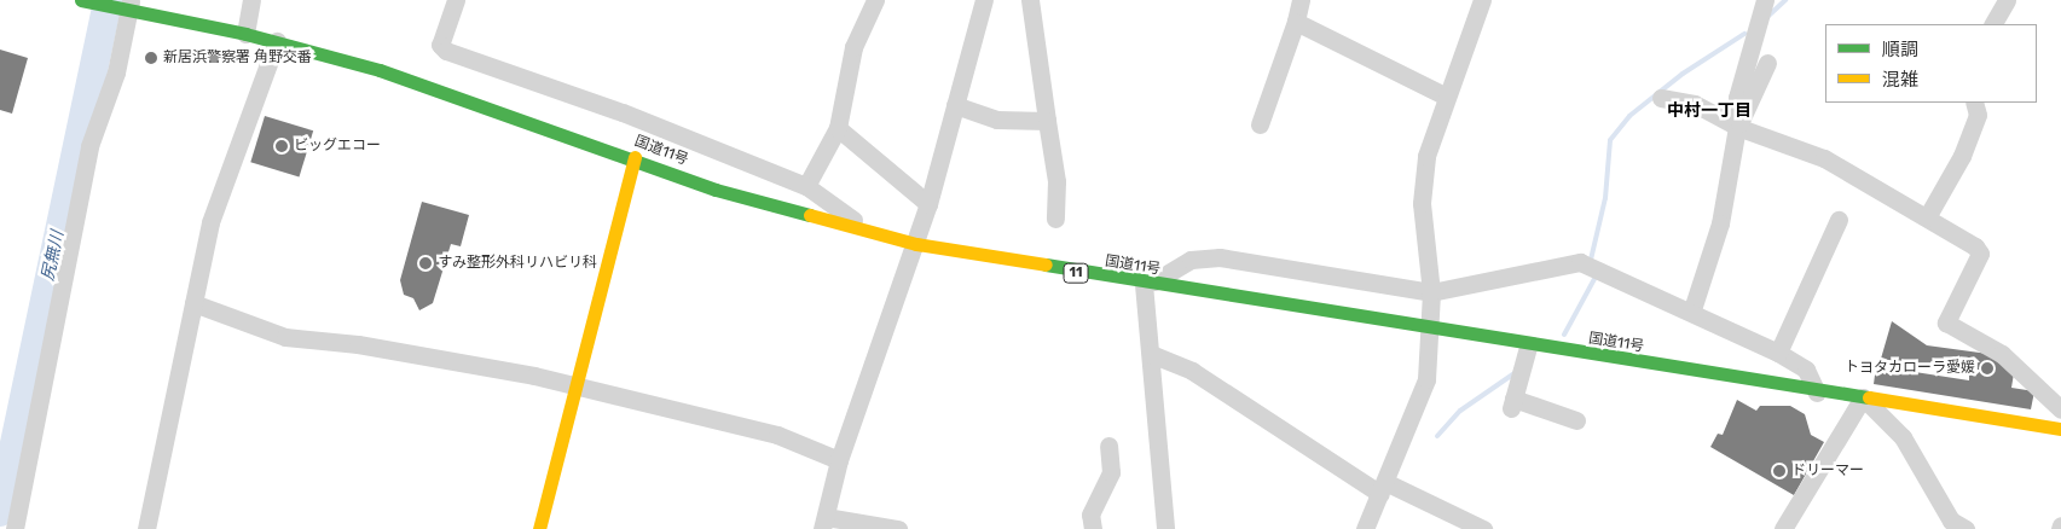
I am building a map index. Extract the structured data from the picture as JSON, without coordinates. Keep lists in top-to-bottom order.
{
  "streets": {
    "main road": ["国道11号", "11"]
  },
  "crossings": [
    ["国道11号", "11"]
  ],
  "districts": ["中村一丁目"],
  "water": ["尻無川"],
  "places": [
    "新居浜警察署 角野交番",
    "ビッグエコー",
    "すみ整形外科リハビリ科",
    "トヨタカローラ愛媛",
    "ドリーマー"
  ],
  "legend": ["順調", "混雑"]
}
